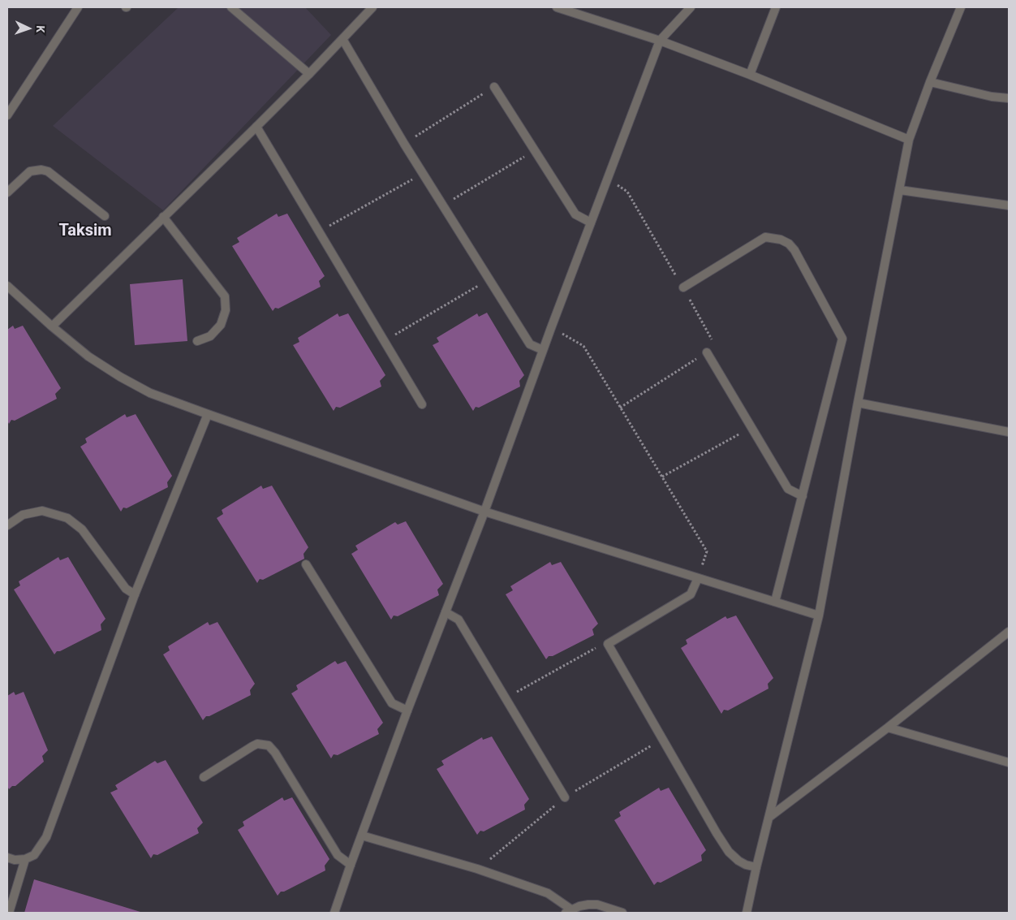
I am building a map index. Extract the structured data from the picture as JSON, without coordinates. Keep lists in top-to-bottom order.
{
  "districts": ["Taksim"],
  "north": "right"
}
